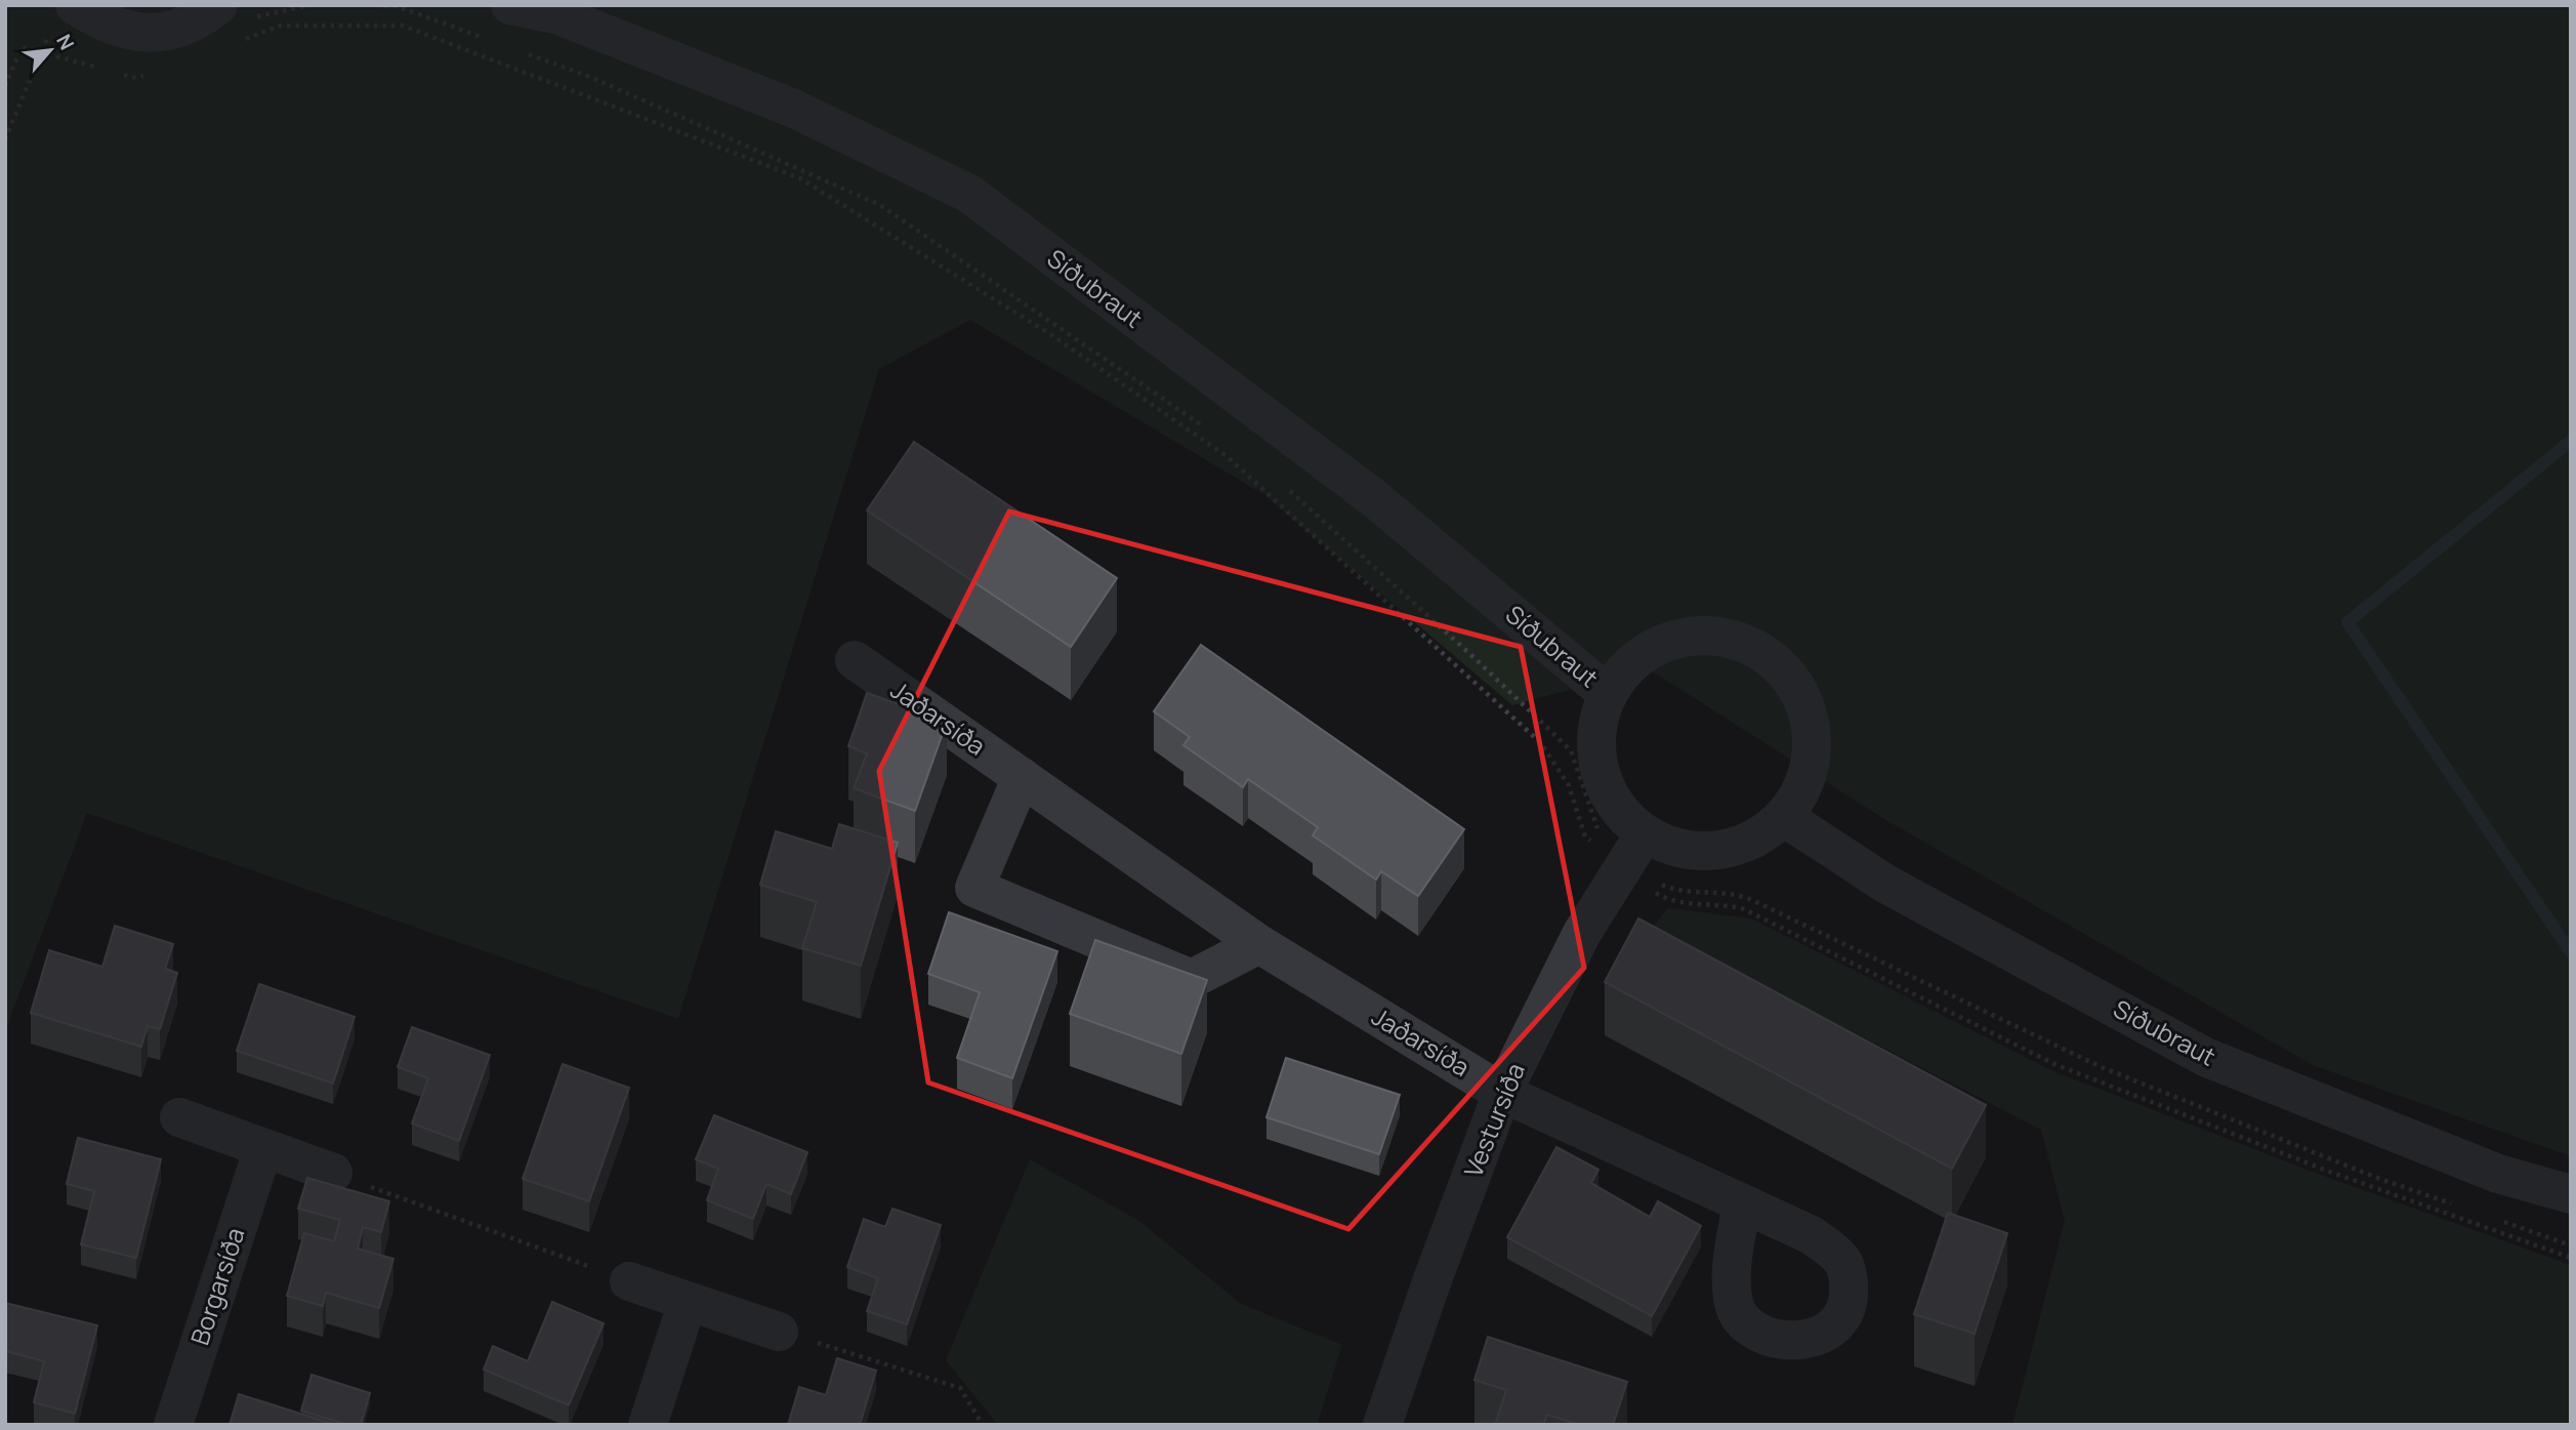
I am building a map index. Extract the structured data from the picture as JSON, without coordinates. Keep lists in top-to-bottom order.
{
  "streets": {
    "street": [
      "Síðubraut",
      "Jaðarsíða",
      "Vestursíða",
      "Borgarsíða"
    ]
  },
  "crossings": [
    ["Síðubraut", "Vestursíða"],
    ["Jaðarsíða", "Vestursíða"]
  ],
  "north": "top right"
}
